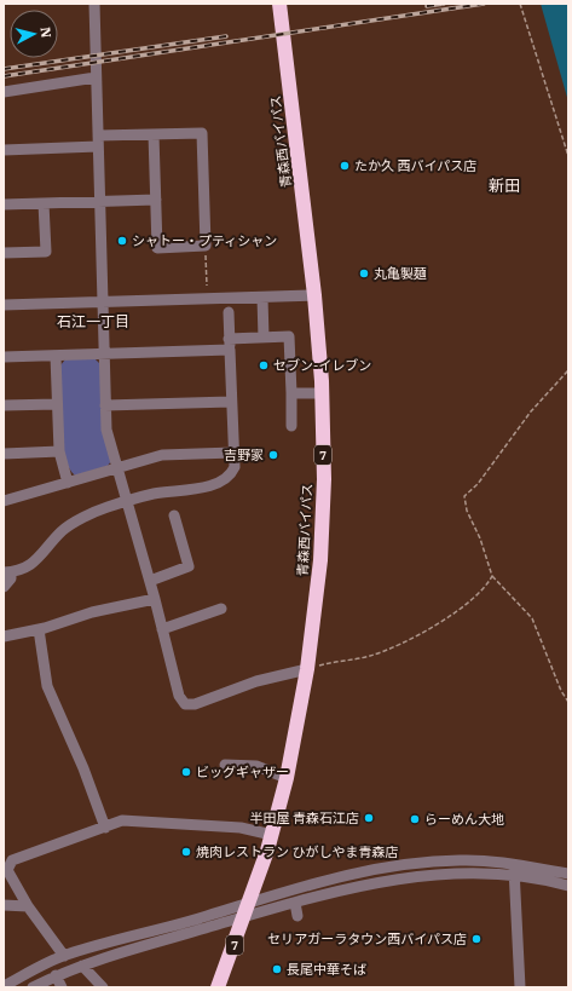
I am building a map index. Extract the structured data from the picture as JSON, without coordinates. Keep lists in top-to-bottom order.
{
  "streets": {
    "highway": ["青森西バイパス", "7"]
  },
  "districts": ["新田", "石江一丁目"],
  "places": [
    "たか久 西バイパス店",
    "シャトー・プティシャン",
    "丸亀製麺",
    "セブン-イレブン",
    "吉野家",
    "ビッグギャザー",
    "半田屋 青森石江店",
    "らーめん大地",
    "焼肉レストラン ひがしやま青森店",
    "セリアガーラタウン西バイパス店",
    "長尾中華そば"
  ],
  "north": "right"
}
